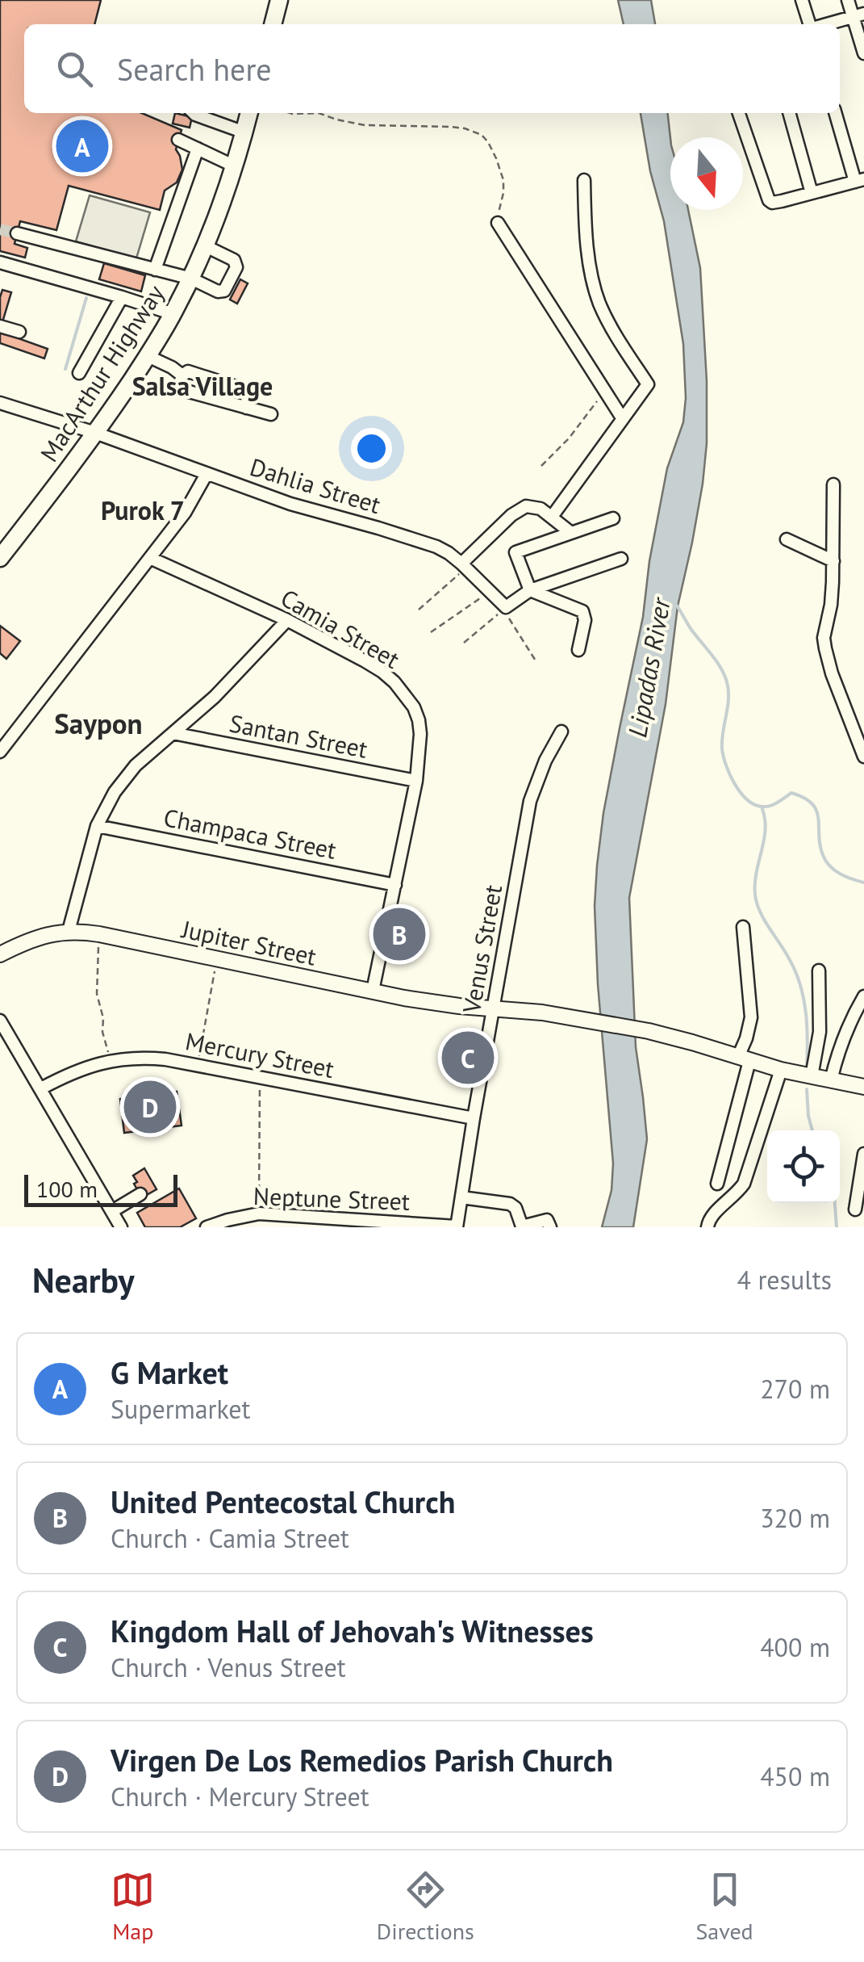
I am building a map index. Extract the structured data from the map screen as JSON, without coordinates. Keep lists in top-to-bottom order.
{
  "streets": {
    "highway": ["MacArthur Highway"],
    "main road": ["Jupiter Street"],
    "street": [
      "Dahlia Street",
      "Camia Street",
      "Santan Street",
      "Champaca Street",
      "Venus Street",
      "Mercury Street",
      "Neptune Street"
    ]
  },
  "crossings": [
    ["MacArthur Highway", "Dahlia Street"],
    ["Camia Street", "Santan Street"],
    ["Camia Street", "Champaca Street"],
    ["Camia Street", "Jupiter Street"],
    ["Jupiter Street", "Venus Street"],
    ["Venus Street", "Mercury Street"],
    ["Venus Street", "Neptune Street"]
  ],
  "districts": ["Salsa Village", "Purok 7", "Saypon"],
  "water": ["Lipadas River"],
  "scale_bar": "100 m",
  "north": "bottom",
  "page": {
    "search": "Search here",
    "pins": [
      "A",
      "B",
      "C",
      "D"
    ],
    "scale": "100 m",
    "heading": ["Nearby", "4 results"],
    "list": [
      {
        "mark": "A",
        "name": "G Market",
        "note": "Supermarket",
        "value": "270 m"
      },
      {
        "mark": "B",
        "name": "United Pentecostal Church",
        "note": "Church · Camia Street",
        "value": "320 m"
      },
      {
        "mark": "C",
        "name": "Kingdom Hall of Jehovah's Witnesses",
        "note": "Church · Venus Street",
        "value": "400 m"
      },
      {
        "mark": "D",
        "name": "Virgen De Los Remedios Parish Church",
        "note": "Church · Mercury Street",
        "value": "450 m"
      }
    ],
    "nav": ["Map", "Directions", "Saved"]
  }
}
